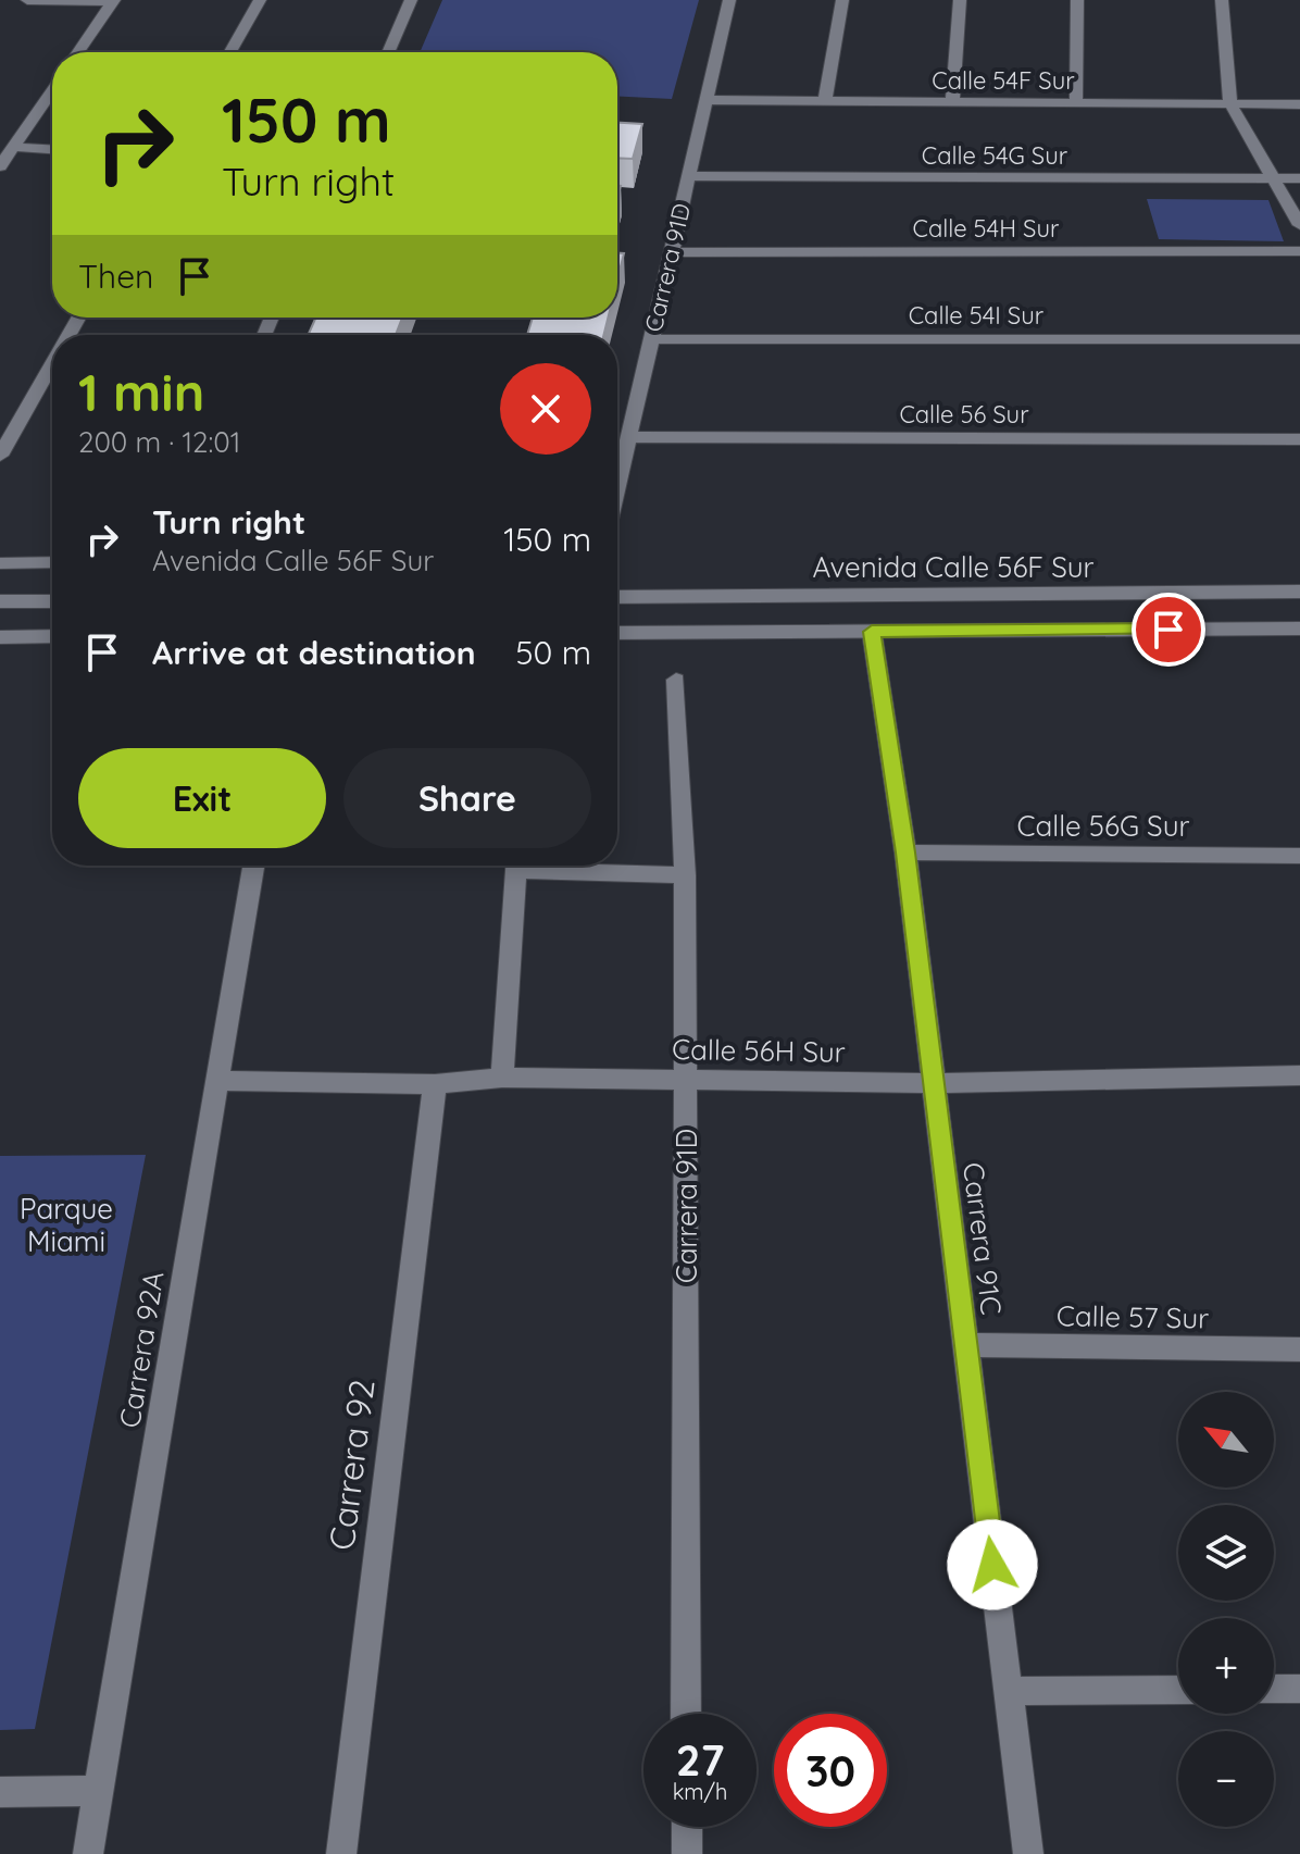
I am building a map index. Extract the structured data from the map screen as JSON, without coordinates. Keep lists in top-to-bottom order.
{
  "streets": {
    "street": [
      "Calle 54F Sur",
      "Calle 54G Sur",
      "Calle 54H Sur",
      "Carrera 91D",
      "Calle 54I Sur",
      "Calle 56 Sur",
      "Avenida Calle 56F Sur",
      "Calle 56G Sur",
      "Calle 56H Sur",
      "Carrera 91C",
      "Calle 57 Sur",
      "Carrera 92A",
      "Carrera 92"
    ]
  },
  "crossings": [
    ["Calle 54F Sur", "Carrera 91D"],
    ["Calle 54G Sur", "Carrera 91D"],
    ["Calle 54H Sur", "Carrera 91D"],
    ["Carrera 91D", "Calle 54I Sur"],
    ["Carrera 91D", "Calle 56 Sur"],
    ["Carrera 91D", "Calle 56H Sur"],
    ["Calle 56G Sur", "Carrera 91C"],
    ["Calle 56H Sur", "Carrera 91C"],
    ["Calle 56H Sur", "Carrera 92A"],
    ["Calle 56H Sur", "Carrera 92"],
    ["Carrera 91C", "Calle 57 Sur"]
  ],
  "parks": ["Parque Miami"],
  "north": "top left",
  "page": {
    "turn": ["150 m", "Turn right"],
    "then": "Then",
    "heading": ["1 min", "200 m · 12:01"],
    "list": [
      {
        "name": "Turn right",
        "note": "Avenida Calle 56F Sur",
        "value": "150 m"
      },
      {
        "name": "Arrive at destination",
        "value": "50 m"
      }
    ],
    "buttons": ["Exit", "Share"],
    "map_buttons": ["+", "−"],
    "speed": "27 km/h",
    "limit": "30"
  }
}
